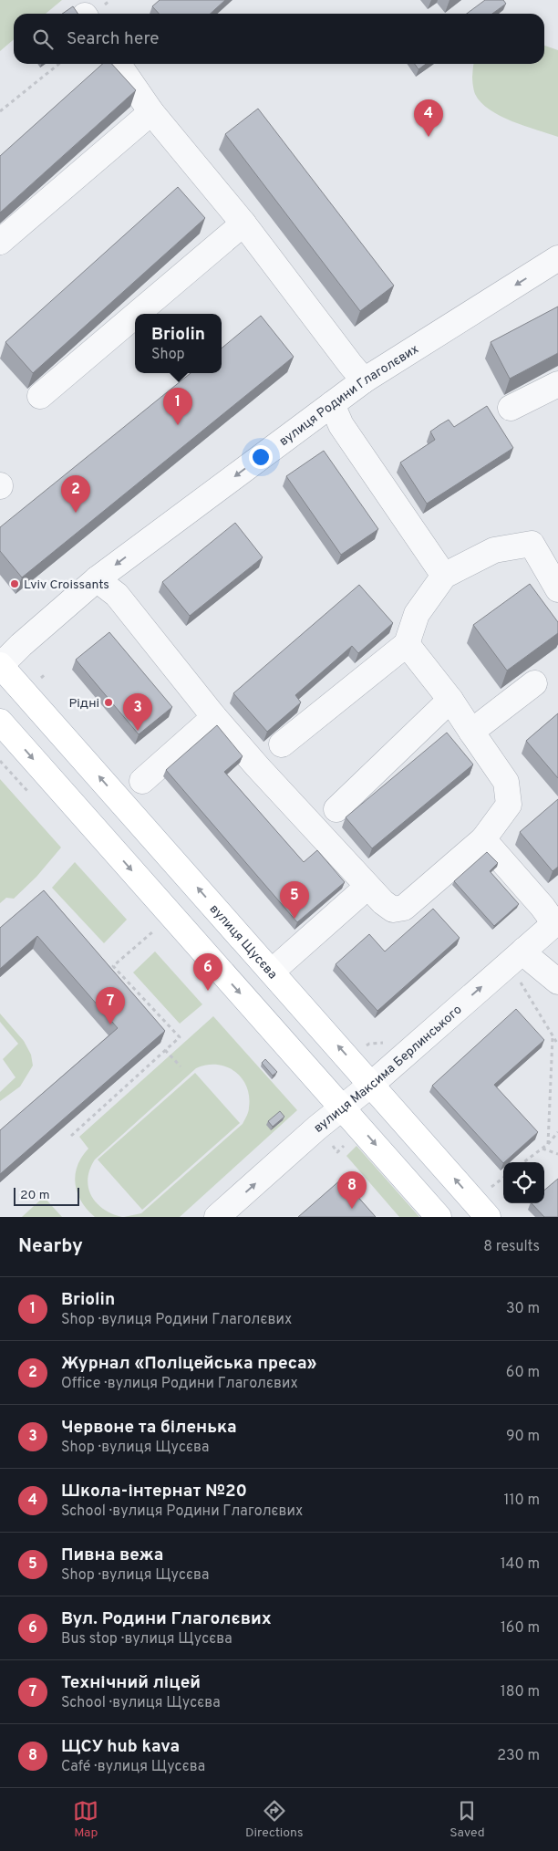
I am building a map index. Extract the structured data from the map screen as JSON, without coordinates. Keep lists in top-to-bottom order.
{
  "streets": {
    "main road": ["вулиця Щусєва"],
    "street": ["вулиця Родини Глаголєвих", "вулиця Максима Берлинського"]
  },
  "crossings": [
    ["вулиця Родини Глаголєвих", "вулиця Щусєва"],
    ["вулиця Щусєва", "вулиця Максима Берлинського"]
  ],
  "places": ["Lviv Croissants", "Рідні"],
  "scale_bar": "20 m",
  "page": {
    "search": "Search here",
    "pins": [
      "4",
      "1",
      "2",
      "3",
      "5",
      "6",
      "7",
      "8"
    ],
    "popup": ["Briolin", "Shop"],
    "scale": "20 m",
    "heading": ["Nearby", "8 results"],
    "list": [
      {
        "mark": "1",
        "name": "Briolin",
        "note": "Shop · вулиця Родини Глаголєвих",
        "value": "30 m"
      },
      {
        "mark": "2",
        "name": "Журнал «Поліцейська преса»",
        "note": "Office · вулиця Родини Глаголєвих",
        "value": "60 m"
      },
      {
        "mark": "3",
        "name": "Червоне та біленька",
        "note": "Shop · вулиця Щусєва",
        "value": "90 m"
      },
      {
        "mark": "4",
        "name": "Школа-інтернат №20",
        "note": "School · вулиця Родини Глаголєвих",
        "value": "110 m"
      },
      {
        "mark": "5",
        "name": "Пивна вежа",
        "note": "Shop · вулиця Щусєва",
        "value": "140 m"
      },
      {
        "mark": "6",
        "name": "Вул. Родини Глаголєвих",
        "note": "Bus stop · вулиця Щусєва",
        "value": "160 m"
      },
      {
        "mark": "7",
        "name": "Технічний ліцей",
        "note": "School · вулиця Щусєва",
        "value": "180 m"
      },
      {
        "mark": "8",
        "name": "ЩСУ hub kava",
        "note": "Café · вулиця Щусєва",
        "value": "230 m"
      }
    ],
    "nav": ["Map", "Directions", "Saved"]
  }
}
